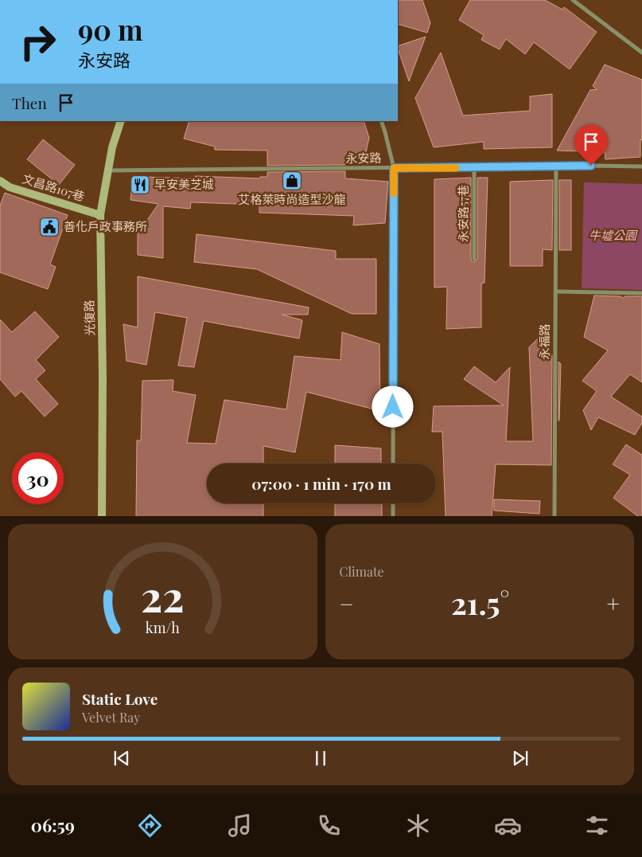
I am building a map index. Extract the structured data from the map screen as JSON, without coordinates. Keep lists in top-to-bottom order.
{
  "streets": {
    "main road": ["文昌路107巷", "光復路"],
    "street": ["永安路", "永安路57巷", "永福路"]
  },
  "crossings": [
    ["永安路", "永安路57巷"],
    ["永安路", "光復路"],
    ["永安路", "永福路"],
    ["文昌路107巷", "光復路"]
  ],
  "parks": ["牛墟公園"],
  "places": {
    "shop": ["艾格萊時尚造型沙龍"],
    "restaurant": ["早安美芝城"],
    "public building": ["善化戶政事務所"]
  },
  "page": {
    "turn": ["90 m", "永安路"],
    "then": "Then",
    "limit": "30",
    "trip": "07:00 · 1 min · 170 m",
    "tile": "Climate",
    "heat": ["−", "21.5°", "+"],
    "song": ["Static Love", "Velvet Ray"],
    "tabs": "06:59",
    "gauge": ["22", "km/h"]
  }
}
